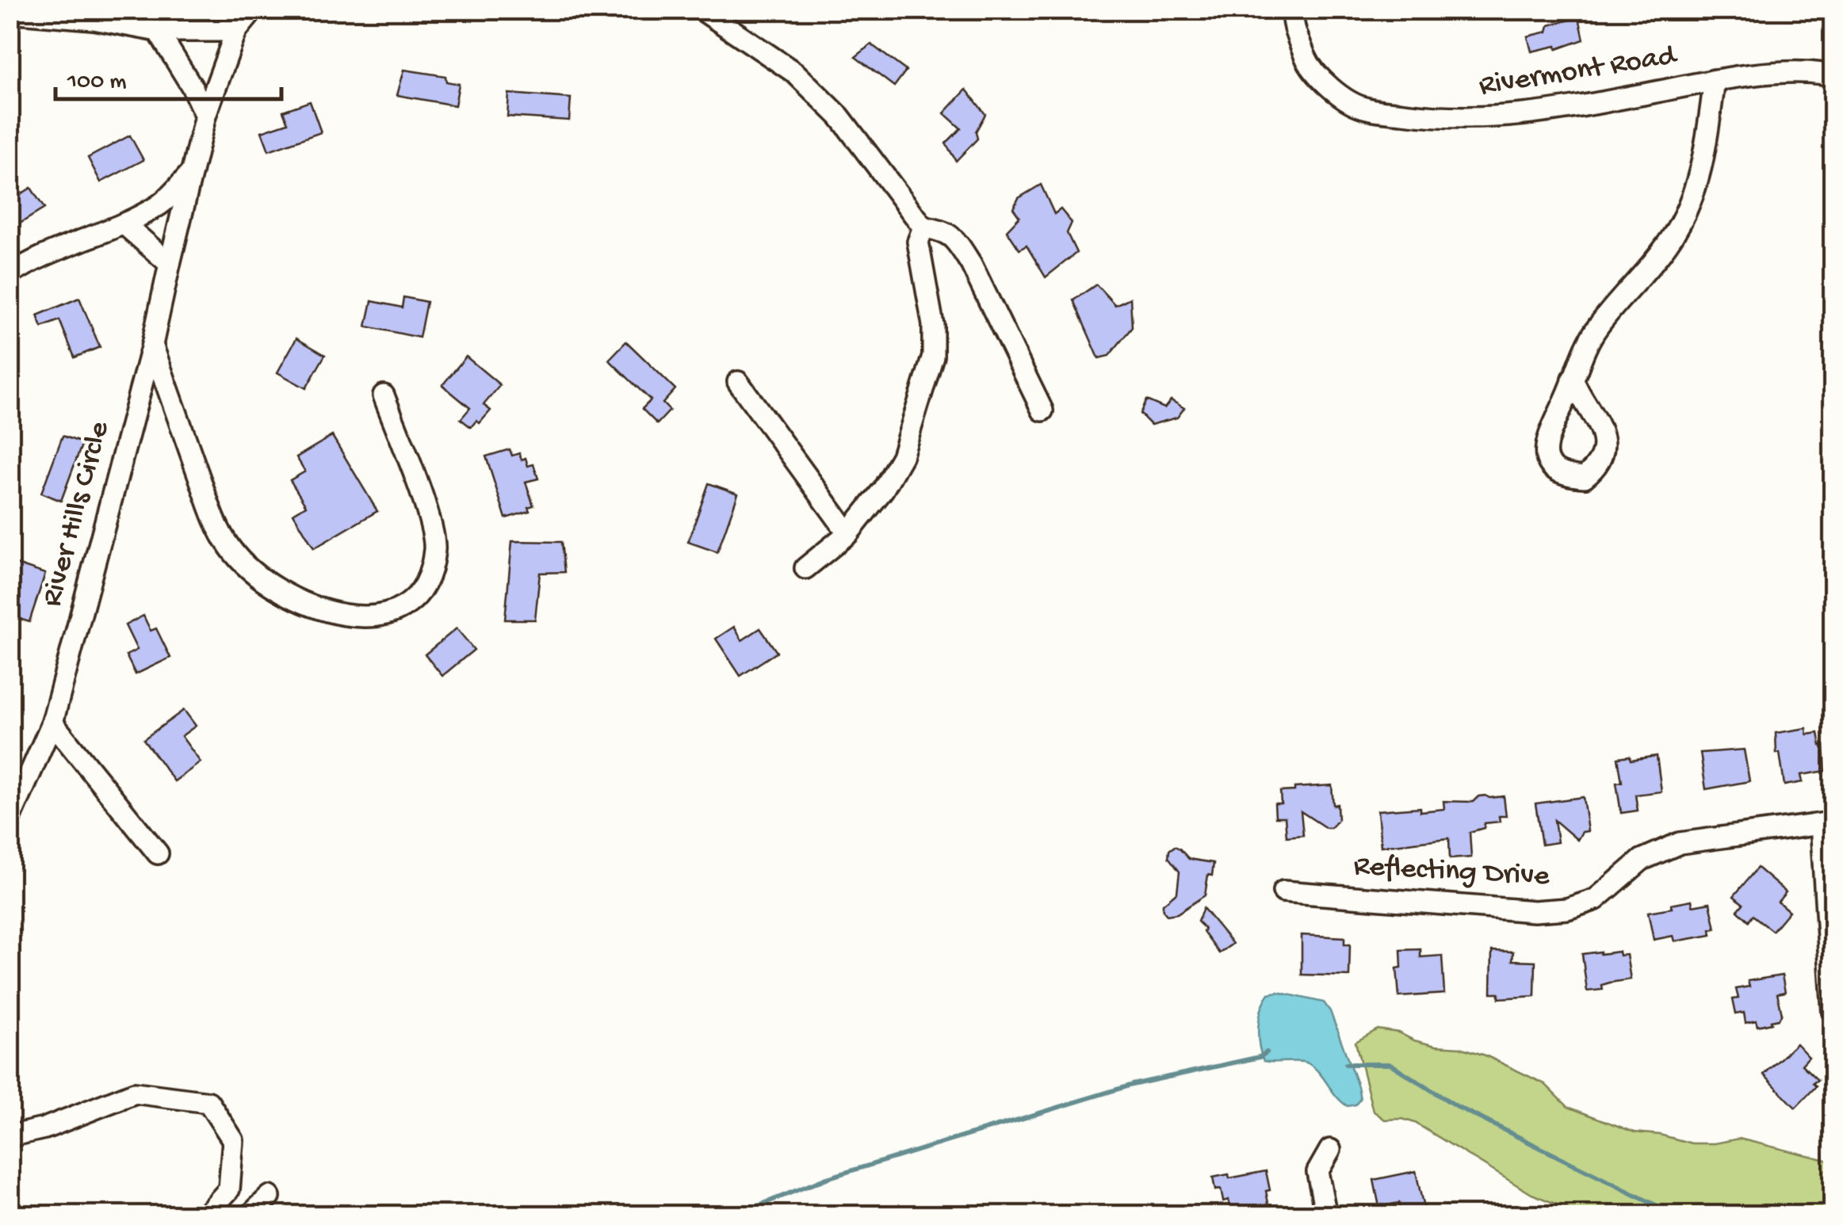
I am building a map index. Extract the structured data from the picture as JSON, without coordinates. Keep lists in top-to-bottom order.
{
  "streets": {
    "street": ["Rivermont Road", "River Hills Circle", "Reflecting Drive"]
  },
  "scale_bar": "100 m"
}
